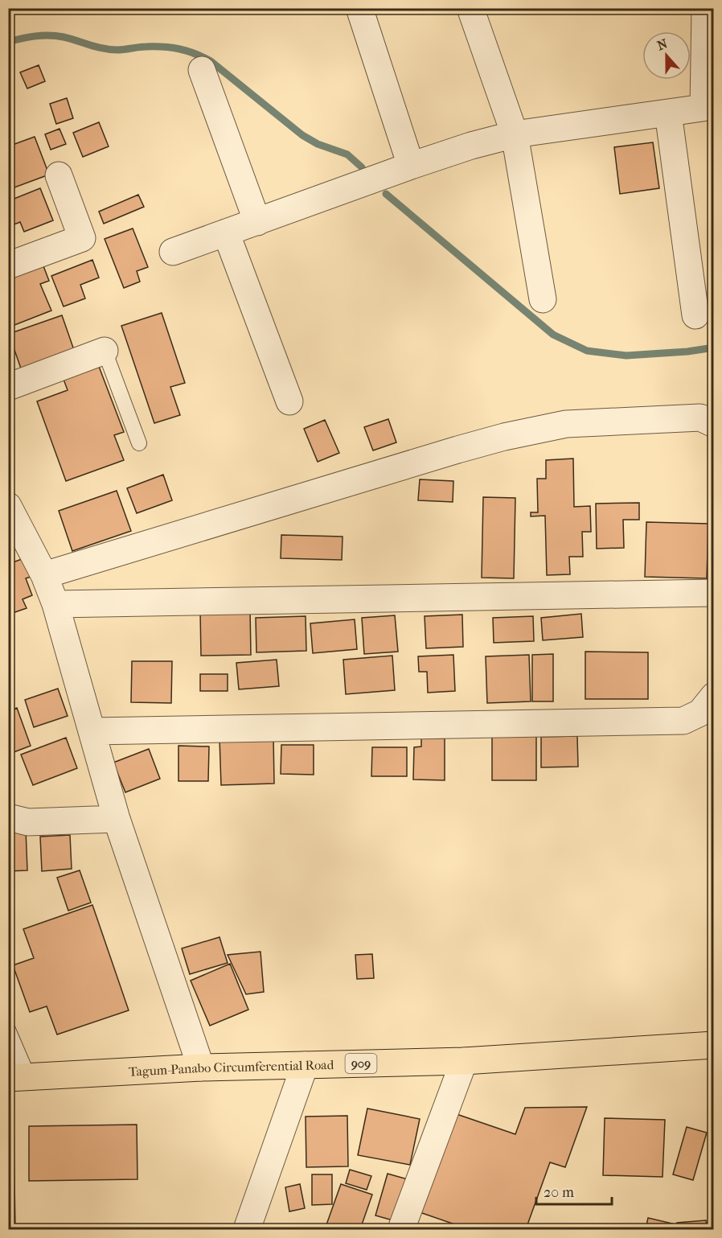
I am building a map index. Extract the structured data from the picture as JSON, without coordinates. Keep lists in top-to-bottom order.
{
  "streets": {
    "main road": ["909", "Tagum-Panabo Circumferential Road"]
  },
  "scale_bar": "20 m",
  "north": "top"
}
